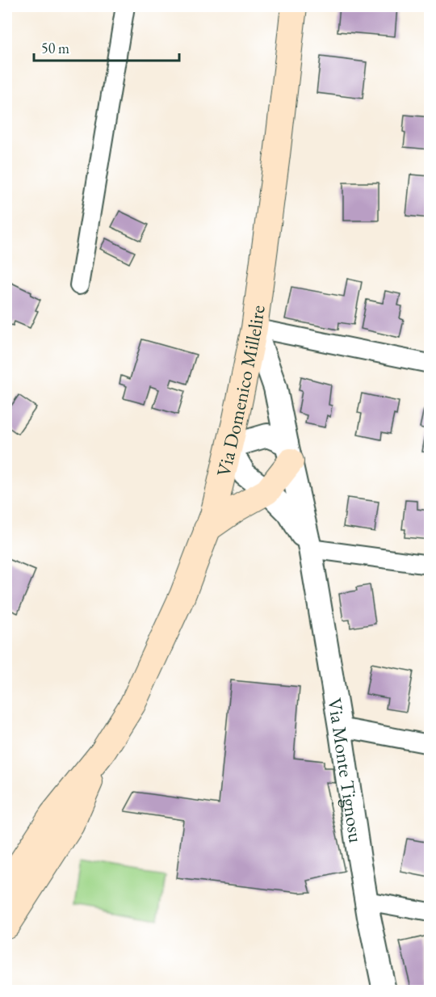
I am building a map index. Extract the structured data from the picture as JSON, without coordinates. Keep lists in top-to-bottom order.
{
  "streets": {
    "main road": ["Via Domenico Millelire"],
    "street": ["Via Monte Tignosu"]
  },
  "crossings": [
    ["Via Domenico Millelire", "Via Monte Tignosu"]
  ],
  "scale_bar": "50 m"
}
